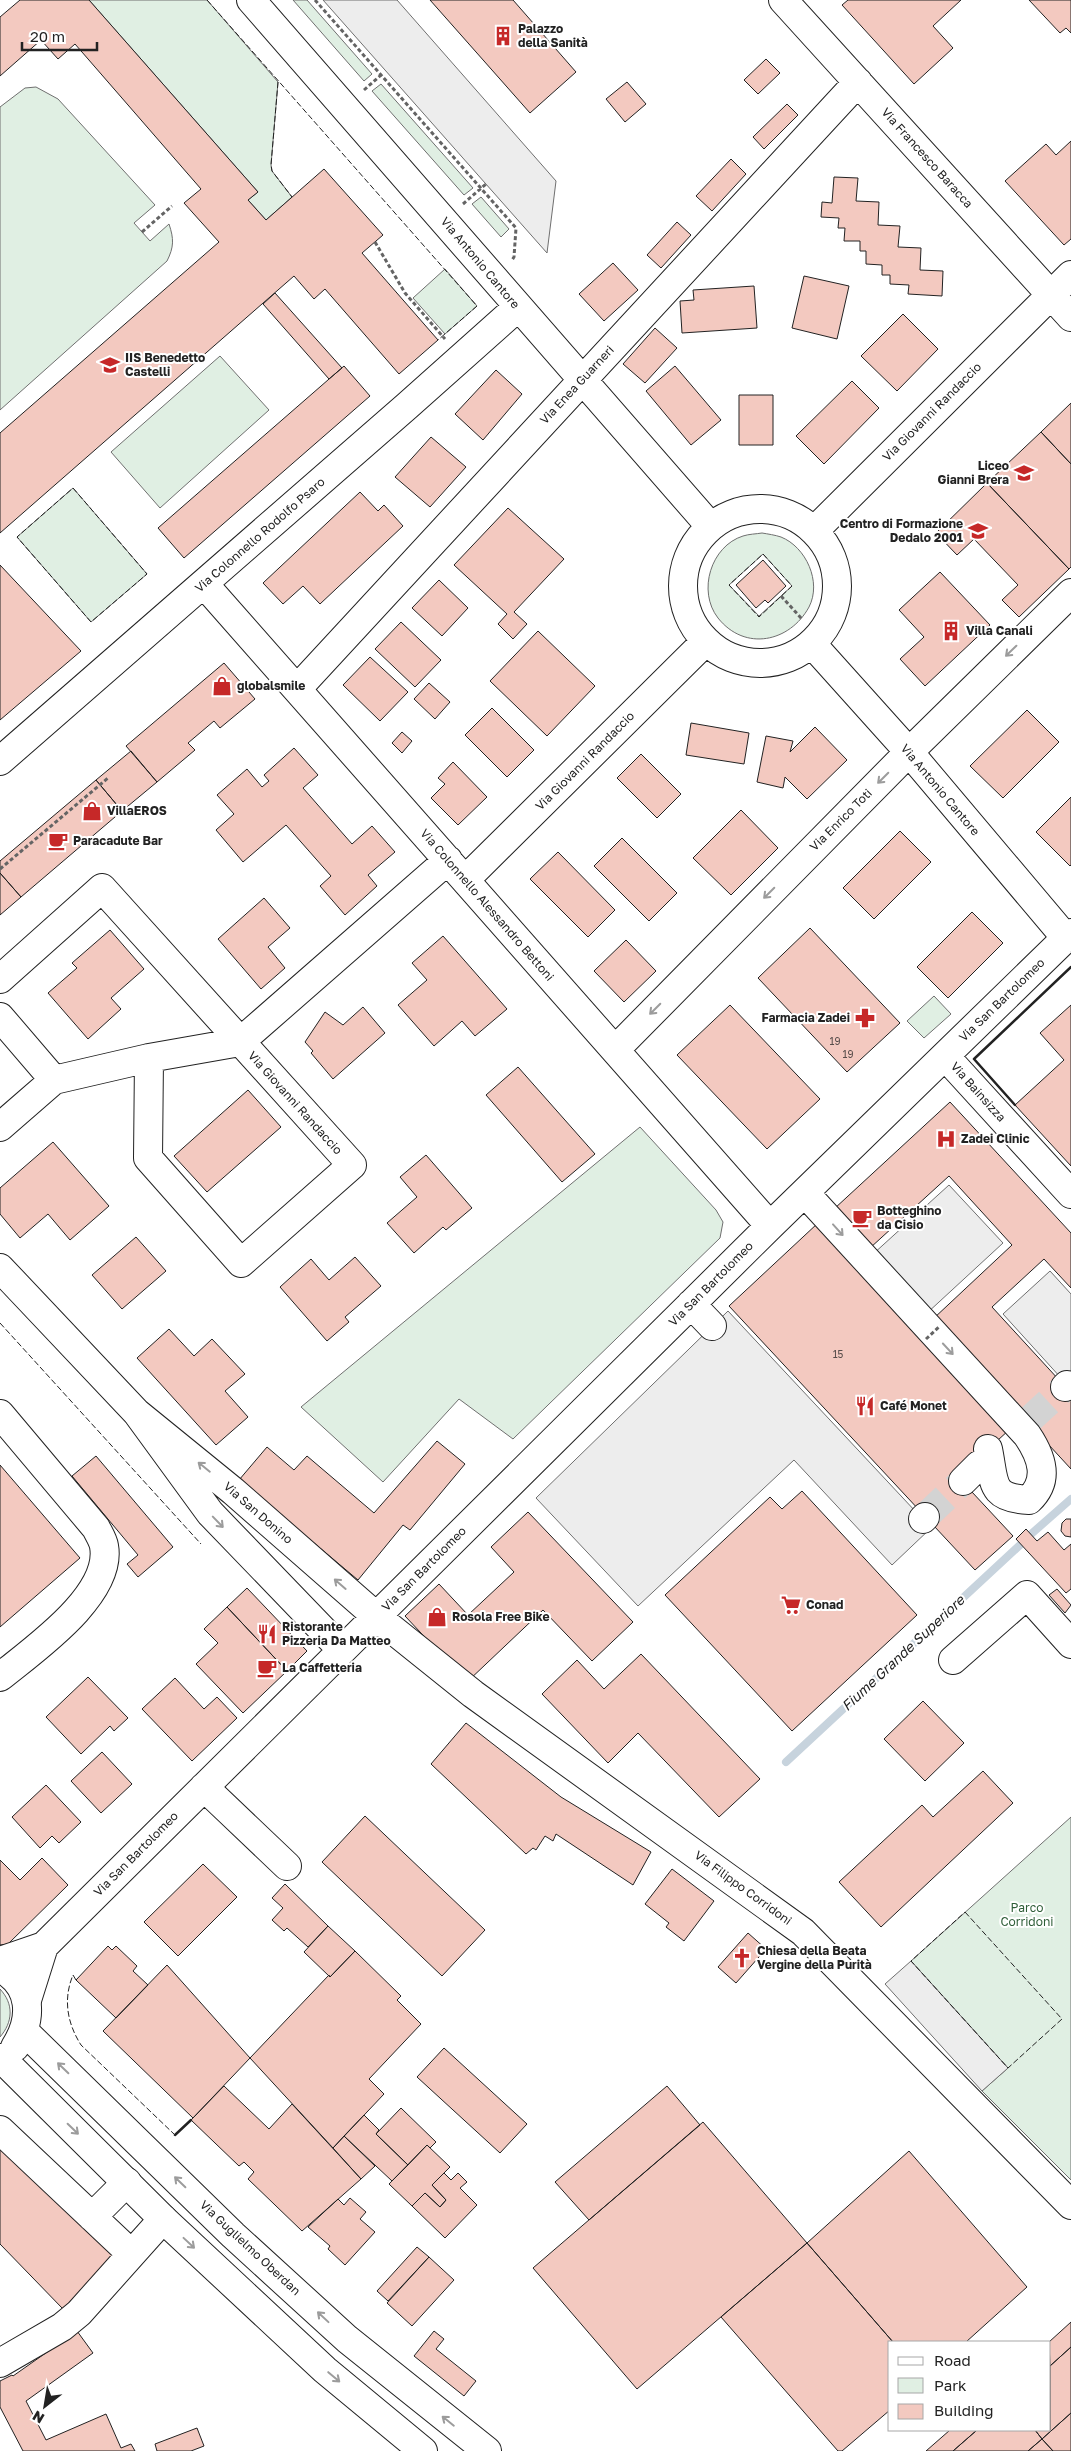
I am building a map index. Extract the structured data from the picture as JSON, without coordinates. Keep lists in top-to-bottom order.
{
  "streets": {
    "street": [
      "Via Francesco Baracca",
      "Via Antonio Cantore",
      "Via Enea Guarneri",
      "Via Giovanni Randaccio",
      "Via Colonnello Rodolfo Psaro",
      "Via Enrico Toti",
      "Via Colonnello Alessandro Bettoni",
      "Via San Bartolomeo",
      "Via Bainsizza",
      "Via San Donino",
      "Via Filippo Corridoni",
      "Via Guglielmo Oberdan"
    ]
  },
  "crossings": [
    ["Via Francesco Baracca", "Via Enea Guarneri"],
    ["Via Francesco Baracca", "Via Giovanni Randaccio"],
    ["Via Antonio Cantore", "Via Enea Guarneri"],
    ["Via Antonio Cantore", "Via Giovanni Randaccio"],
    ["Via Antonio Cantore", "Via Colonnello Rodolfo Psaro"],
    ["Via Antonio Cantore", "Via Enrico Toti"],
    ["Via Antonio Cantore", "Via San Bartolomeo"],
    ["Via Enea Guarneri", "Via Colonnello Alessandro Bettoni"],
    ["Via Giovanni Randaccio", "Via Colonnello Alessandro Bettoni"],
    ["Via Colonnello Rodolfo Psaro", "Via Colonnello Alessandro Bettoni"],
    ["Via Enrico Toti", "Via Colonnello Alessandro Bettoni"],
    ["Via Colonnello Alessandro Bettoni", "Via San Bartolomeo"],
    ["Via San Bartolomeo", "Via Bainsizza"],
    ["Via San Bartolomeo", "Via San Donino"],
    ["Via San Bartolomeo", "Via Filippo Corridoni"],
    ["Via San Donino", "Via Filippo Corridoni"]
  ],
  "one_way": ["Via Enrico Toti"],
  "water": ["Fiume Grande Superiore"],
  "parks": ["Parco Corridoni"],
  "places": {
    "building": ["Palazzo della Sanità", "Villa Canali"],
    "school or university": ["IIS Benedetto Castelli", "Liceo Gianni Brera", "Centro di Formazione Dedalo 2001"],
    "shop": ["globalsmile", "VillaEROS", "Rosola Free Bike"],
    "cafe": ["Paracadute Bar", "Botteghino da Cisio", "La Caffetteria"],
    "pharmacy": ["Farmacia Zadei"],
    "hospital": ["Zadei Clinic"],
    "restaurant": ["Café Monet", "Ristorante Pizzeria Da Matteo"],
    "supermarket": ["Conad"],
    "church": ["Chiesa della Beata Vergine della Purità"]
  },
  "house_numbers": ["19", "19", "15"],
  "legend": ["Road", "Park", "Building"],
  "scale_bar": "20 m",
  "north": "bottom left"
}
